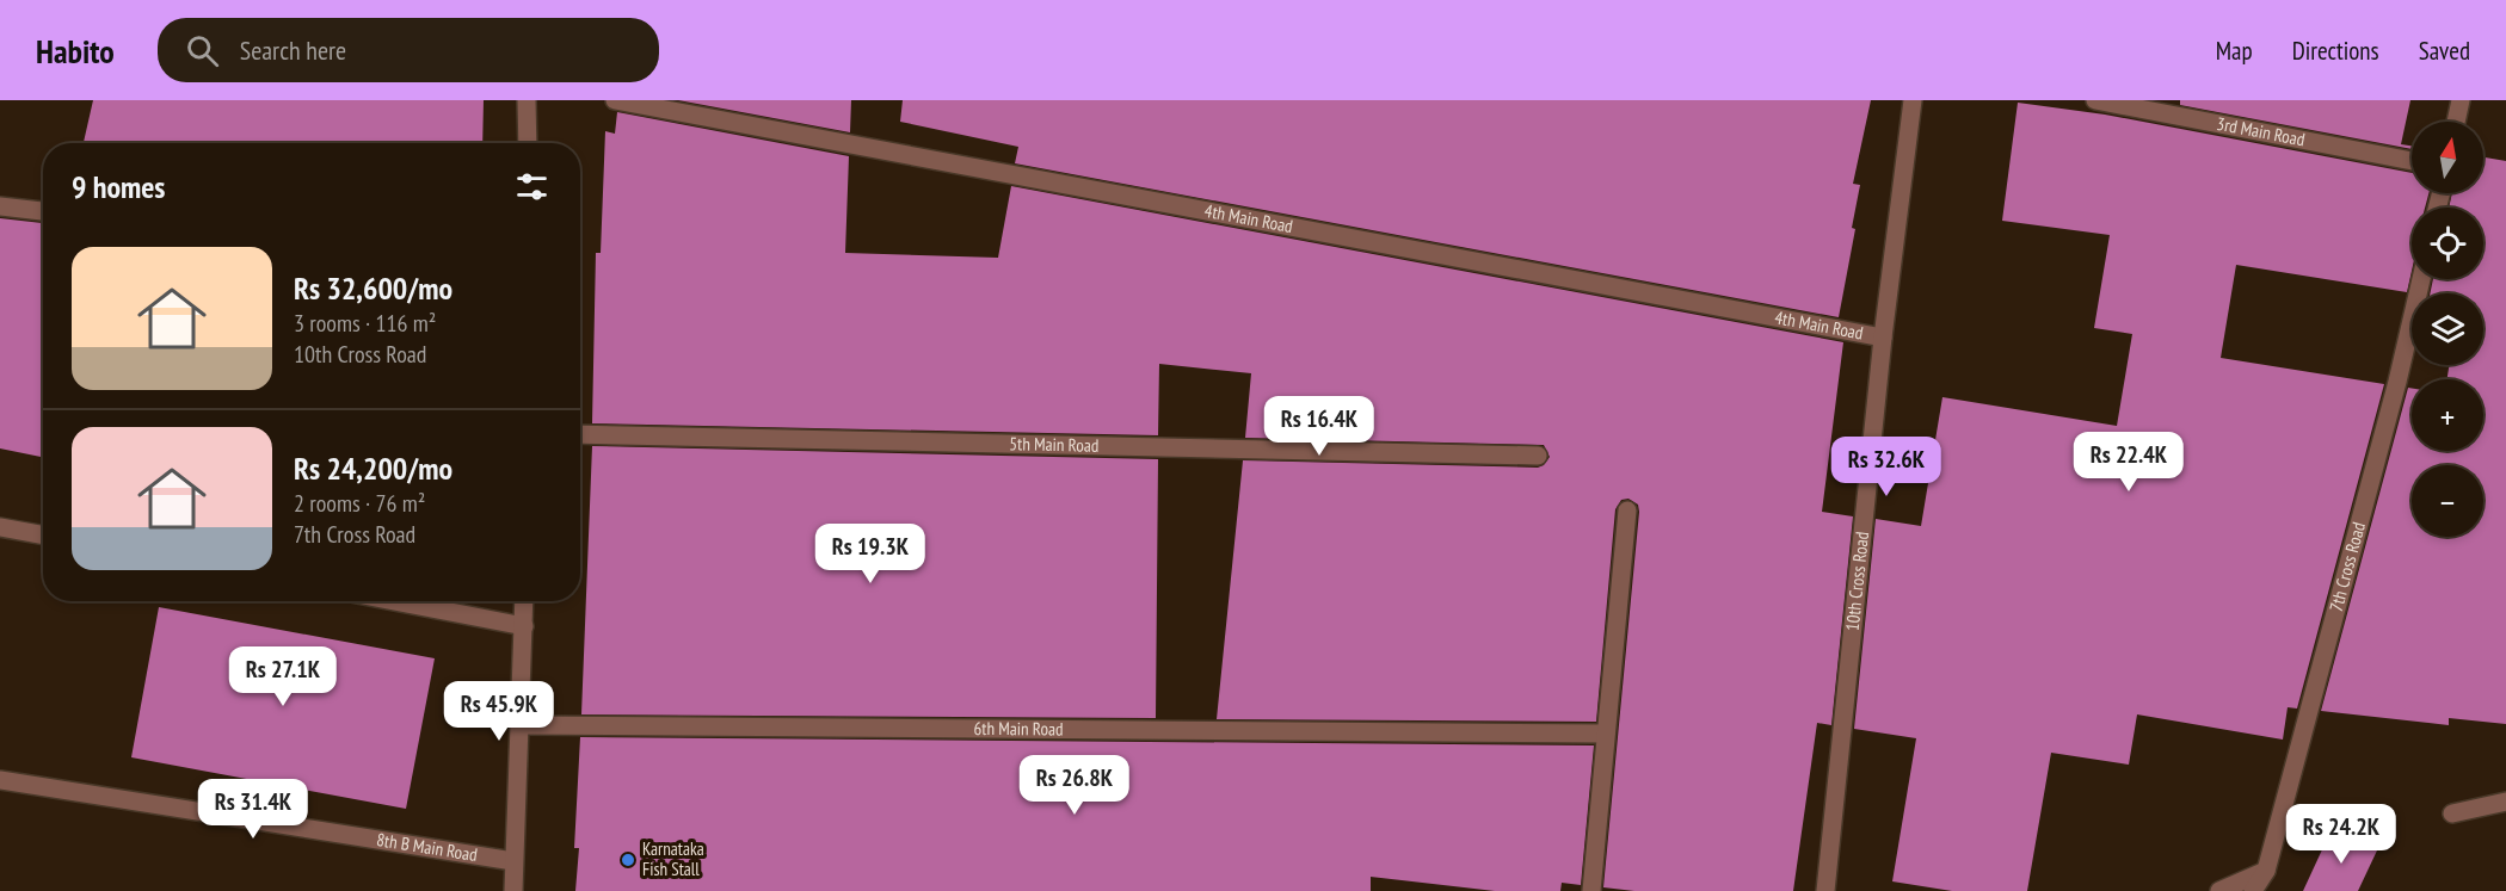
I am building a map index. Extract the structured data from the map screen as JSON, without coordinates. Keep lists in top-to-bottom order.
{
  "streets": {
    "street": [
      "3rd Main Road",
      "4th Main Road",
      "5th Main Road",
      "7th Cross Road",
      "10th Cross Road",
      "6th Main Road",
      "8th B Main Road"
    ]
  },
  "crossings": [
    ["4th Main Road", "10th Cross Road"]
  ],
  "places": ["Karnataka Fish Stall"],
  "north": "top",
  "page": {
    "header": "Habito",
    "search": "Search here",
    "nav": ["Map", "Directions", "Saved"],
    "map_buttons": ["+", "−"],
    "heading": "9 homes",
    "list": [
      {
        "name": "Rs 32,600/mo",
        "note": "3 rooms · 116 m² · 10th Cross Road"
      },
      {
        "name": "Rs 24,200/mo",
        "note": "2 rooms · 76 m² · 7th Cross Road"
      }
    ],
    "price": [
      "Rs 16.4K",
      "Rs 22.4K",
      "Rs 32.6K",
      "Rs 19.3K",
      "Rs 27.1K",
      "Rs 45.9K",
      "Rs 26.8K",
      "Rs 31.4K",
      "Rs 24.2K"
    ]
  }
}
